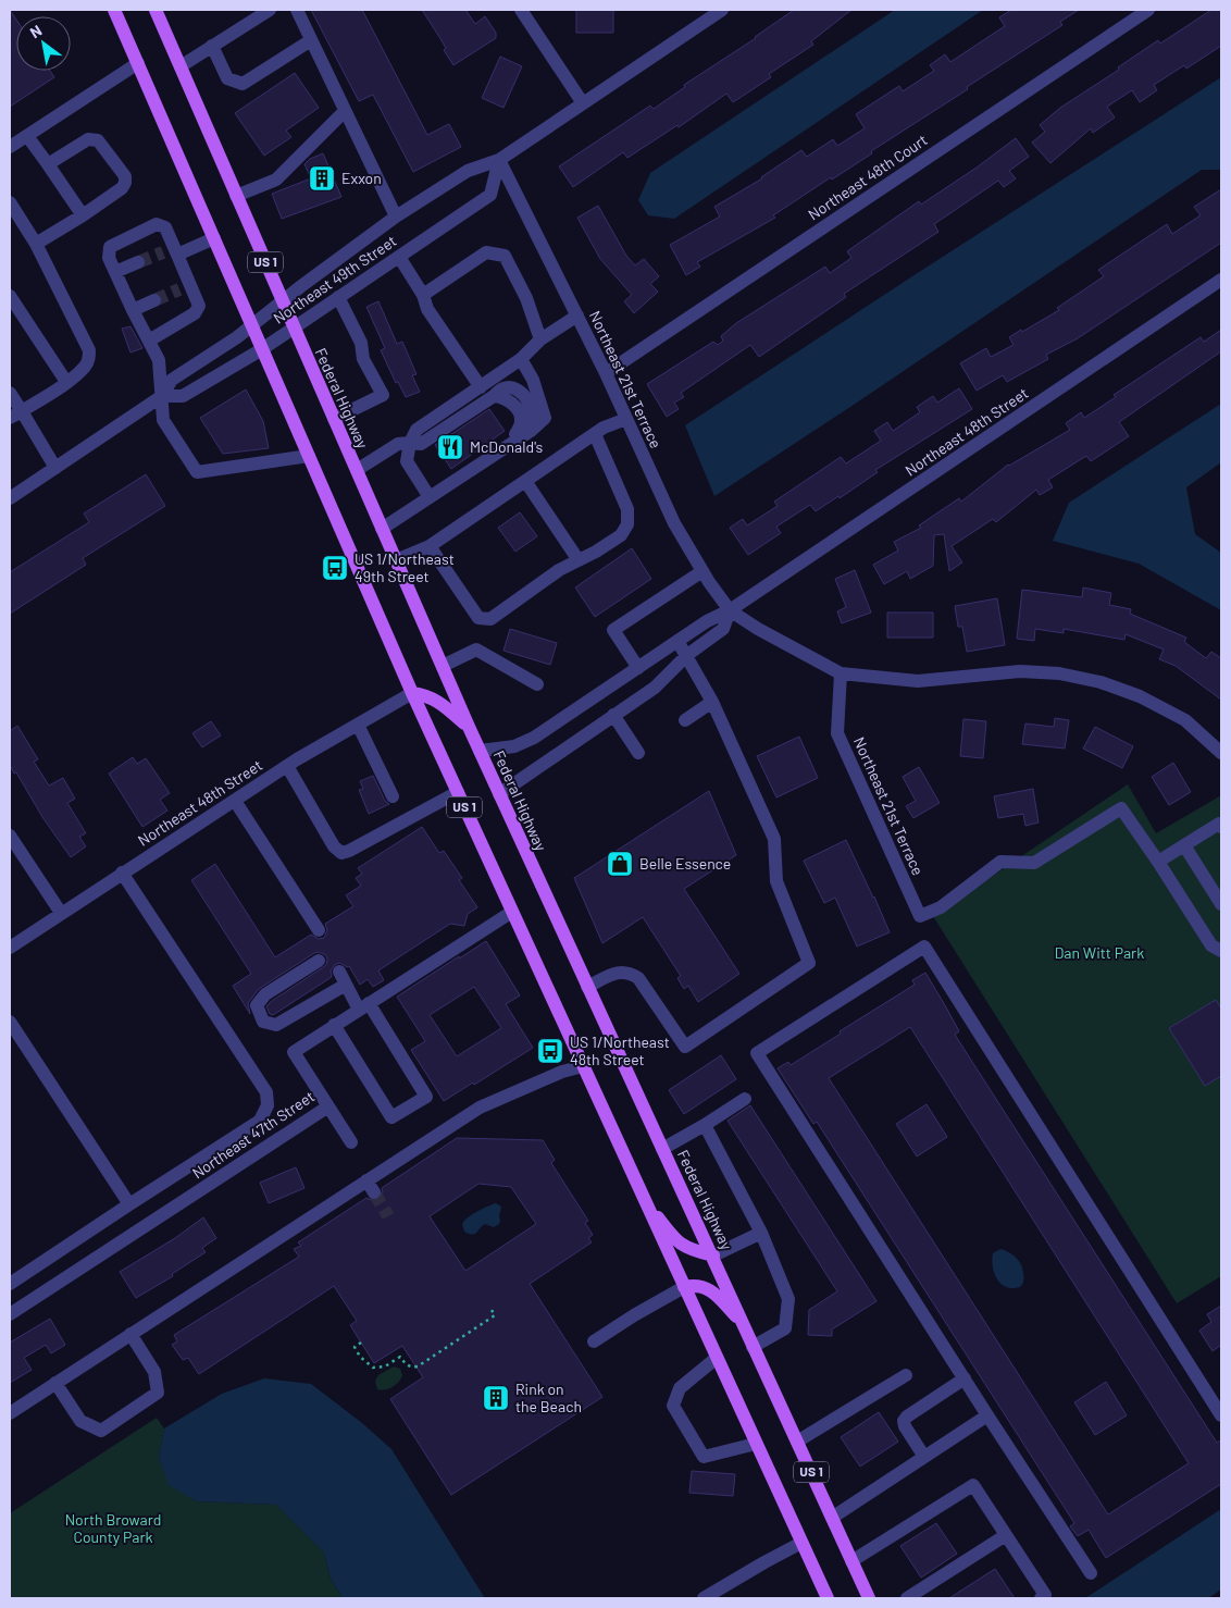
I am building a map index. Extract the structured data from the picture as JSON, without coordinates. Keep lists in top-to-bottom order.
{
  "streets": {
    "main road": ["US 1", "Federal Highway"],
    "street": [
      "Northeast 48th Court",
      "Northeast 49th Street",
      "Northeast 21st Terrace",
      "Northeast 48th Street",
      "Northeast 47th Street"
    ]
  },
  "crossings": [
    ["Northeast 48th Court", "Northeast 21st Terrace"],
    ["US 1", "Northeast 49th Street"],
    ["US 1", "Northeast 48th Street"],
    ["US 1", "Northeast 47th Street"],
    ["Northeast 49th Street", "Northeast 21st Terrace"],
    ["Northeast 49th Street", "Federal Highway"],
    ["Northeast 21st Terrace", "Northeast 48th Street"],
    ["Federal Highway", "Northeast 48th Street"]
  ],
  "parks": ["Dan Witt Park", "North Broward County Park"],
  "places": {
    "building": ["Exxon", "Rink on the Beach"],
    "restaurant": ["McDonald's"],
    "bus stop": ["US 1/Northeast 49th Street", "US 1/Northeast 48th Street"],
    "shop": ["Belle Essence"]
  },
  "north": "top left"
}
